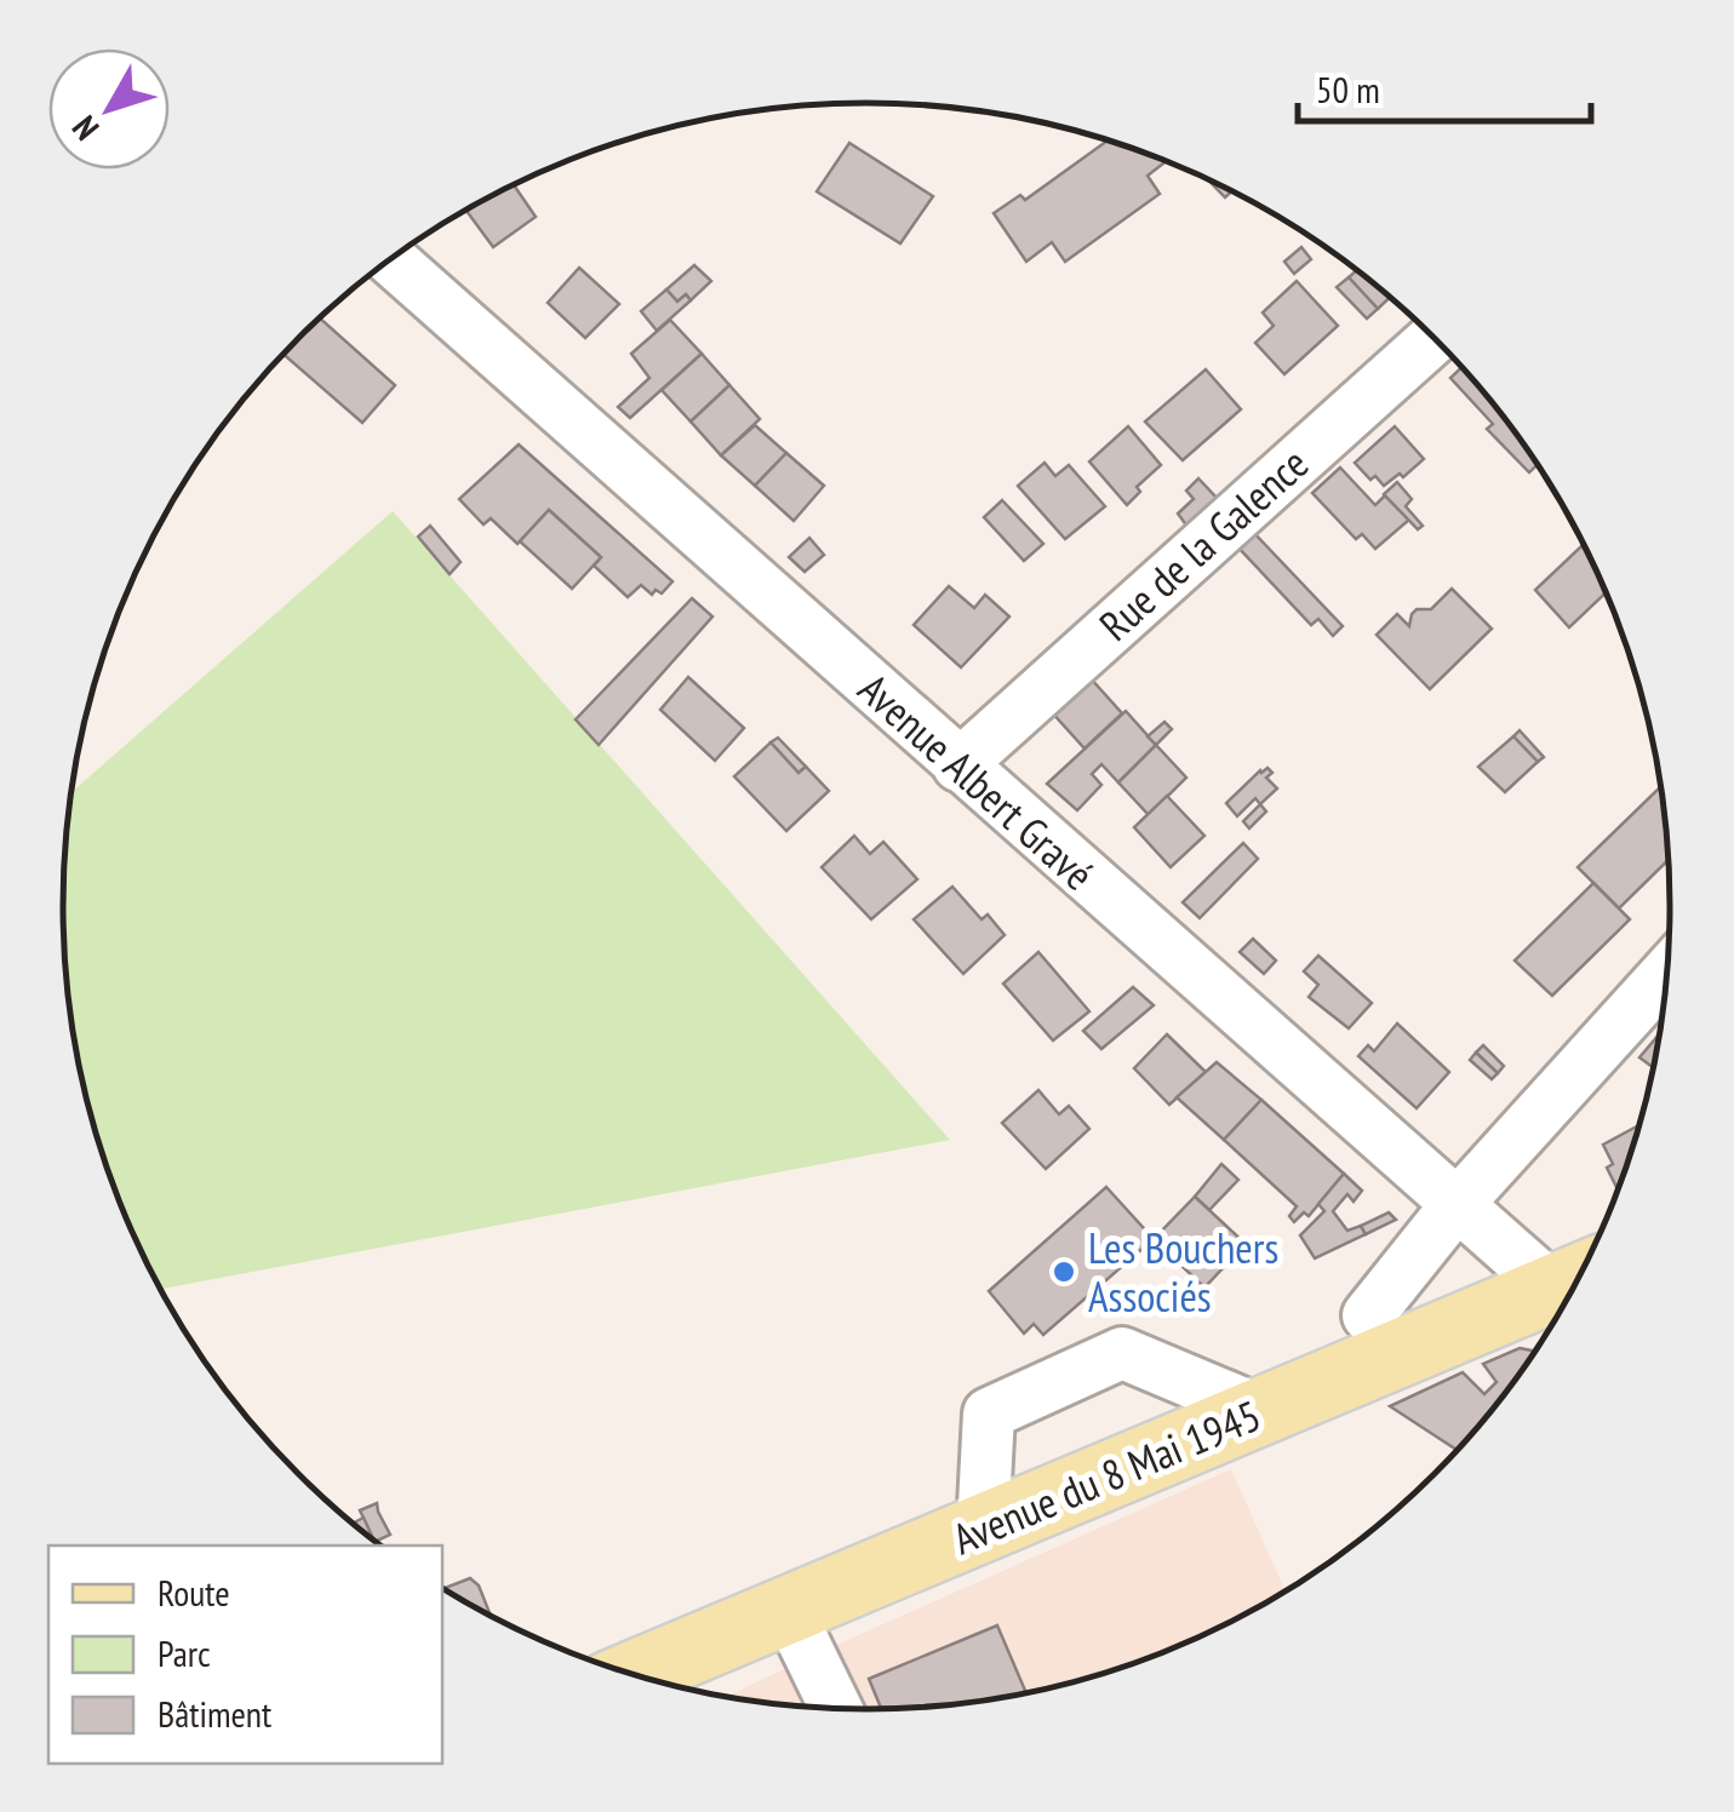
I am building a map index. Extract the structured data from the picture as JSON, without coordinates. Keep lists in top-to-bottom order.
{
  "streets": {
    "main road": ["Avenue du 8 Mai 1945"],
    "street": ["Rue de la Galence", "Avenue Albert Gravé"]
  },
  "crossings": [
    ["Rue de la Galence", "Avenue Albert Gravé"]
  ],
  "places": ["Les Bouchers Associés"],
  "legend": ["Route", "Parc", "Bâtiment"],
  "scale_bar": "50 m",
  "north": "bottom left"
}
